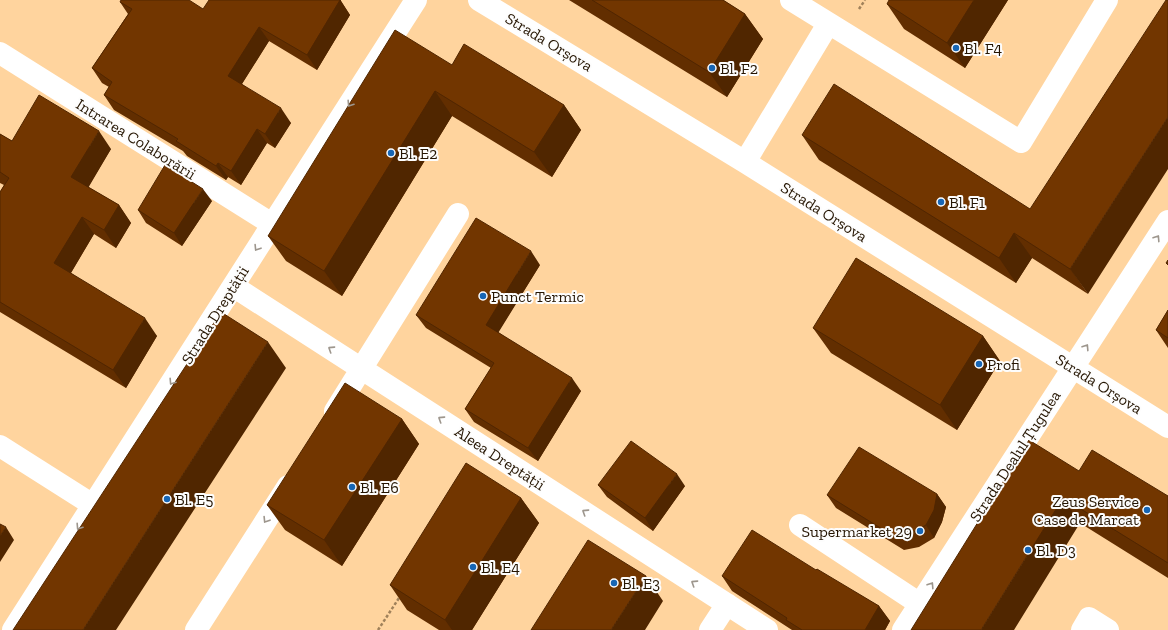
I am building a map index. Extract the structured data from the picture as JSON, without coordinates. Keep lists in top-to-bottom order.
{
  "streets": {
    "street": [
      "Strada Orșova",
      "Intrarea Colaborării",
      "Strada Dreptății",
      "Strada Dealul Țugulea",
      "Aleea Dreptății"
    ]
  },
  "crossings": [
    ["Strada Orșova", "Strada Dealul Țugulea"],
    ["Intrarea Colaborării", "Strada Dreptății"],
    ["Strada Dreptății", "Aleea Dreptății"]
  ],
  "one_way": ["Strada Dealul Țugulea", "Aleea Dreptății"],
  "places": [
    "Bl. F4",
    "Bl. F2",
    "Bl. E2",
    "Bl. F1",
    "Punct Termic",
    "Profi",
    "Bl. E6",
    "Bl. E5",
    "Zeus Service Case de Marcat",
    "Supermarket 29",
    "Bl. D3",
    "Bl. E4",
    "Bl. E3"
  ]
}
